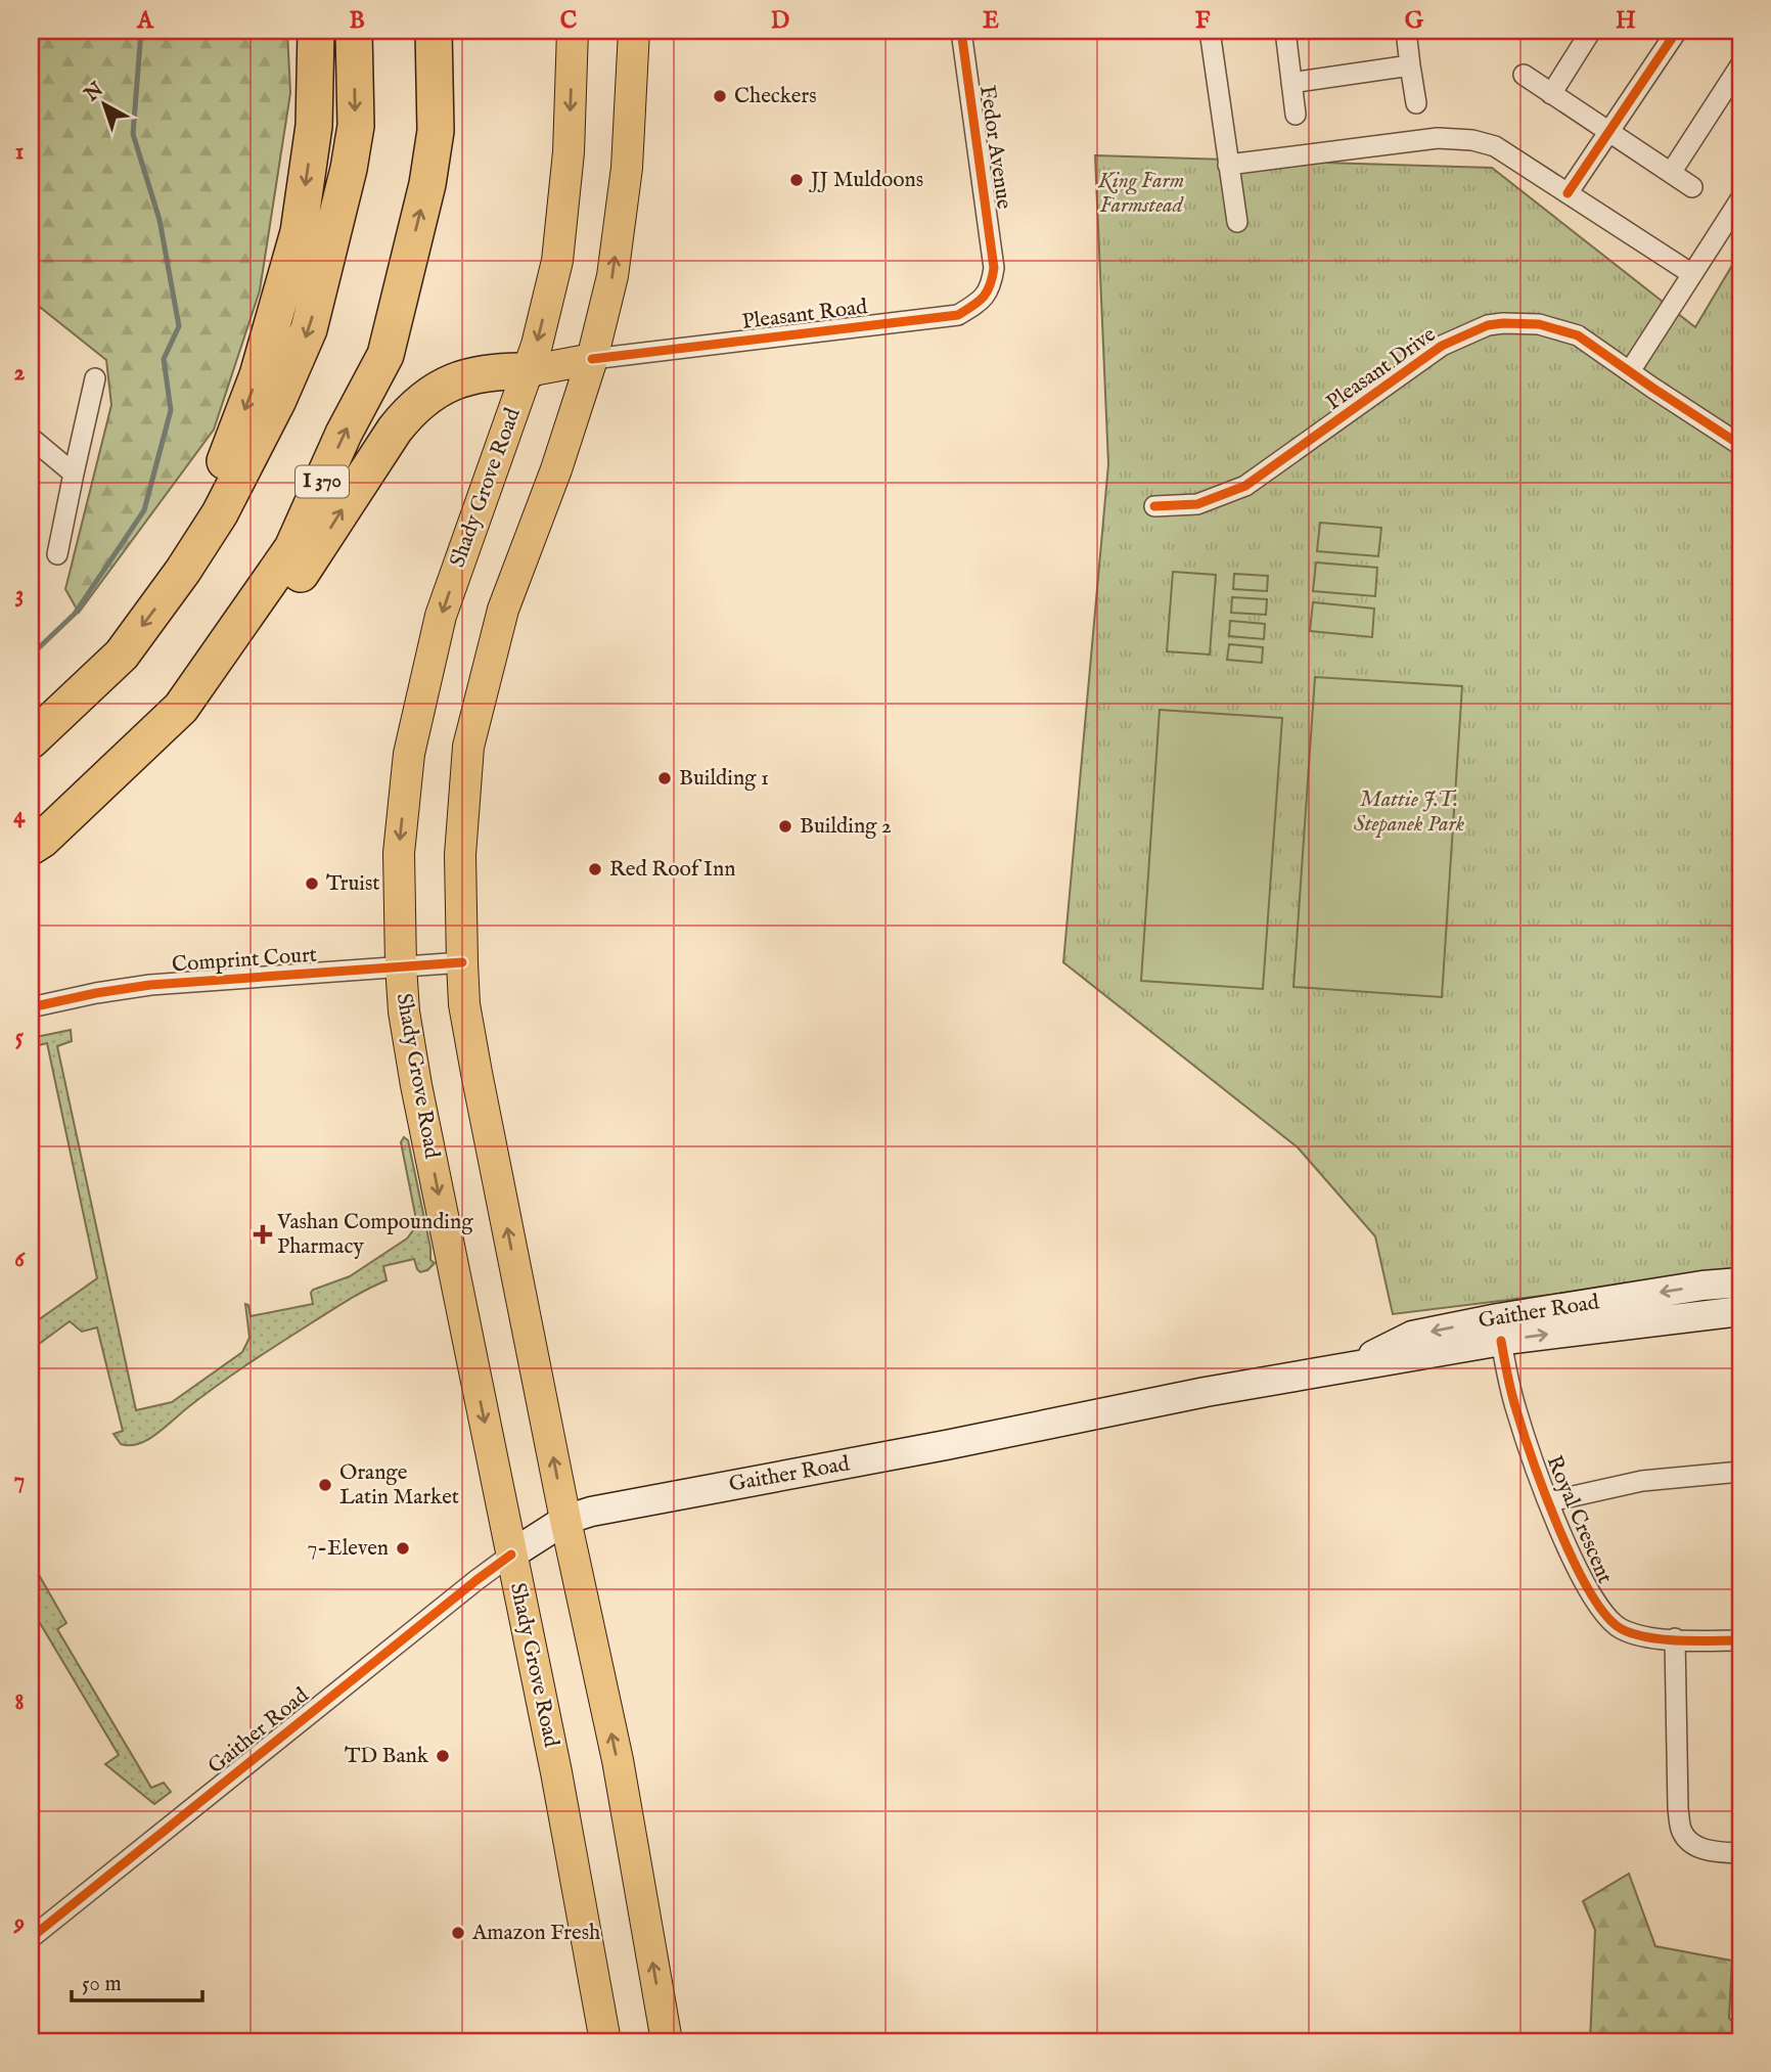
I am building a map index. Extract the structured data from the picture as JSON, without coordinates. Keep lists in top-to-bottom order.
{
  "streets": {
    "highway": ["I 370"],
    "main road": ["Pleasant Road", "Shady Grove Road", "Gaither Road"],
    "street": [
      "Fedor Avenue",
      "Pleasant Drive",
      "Comprint Court",
      "Royal Crescent"
    ]
  },
  "crossings": [
    ["Fedor Avenue", "Pleasant Road"],
    ["Pleasant Road", "Shady Grove Road"],
    ["Shady Grove Road", "Comprint Court"],
    ["Shady Grove Road", "Gaither Road"],
    ["Gaither Road", "Royal Crescent"]
  ],
  "parks": ["King Farm Farmstead", "Mattie J.T. Stepanek Park"],
  "places": {
    "other": [
      "Checkers",
      "JJ Muldoons",
      "Building 1",
      "Building 2",
      "Red Roof Inn",
      "Truist",
      "Orange Latin Market",
      "7-Eleven",
      "TD Bank",
      "Amazon Fresh"
    ],
    "health": ["Vashan Compounding Pharmacy"]
  },
  "scale_bar": "50 m",
  "north": "top left",
  "grid": {
    "columns": [
      "A",
      "B",
      "C",
      "D",
      "E",
      "F",
      "G",
      "H"
    ],
    "rows": [
      "1",
      "2",
      "3",
      "4",
      "5",
      "6",
      "7",
      "8",
      "9"
    ]
  }
}
